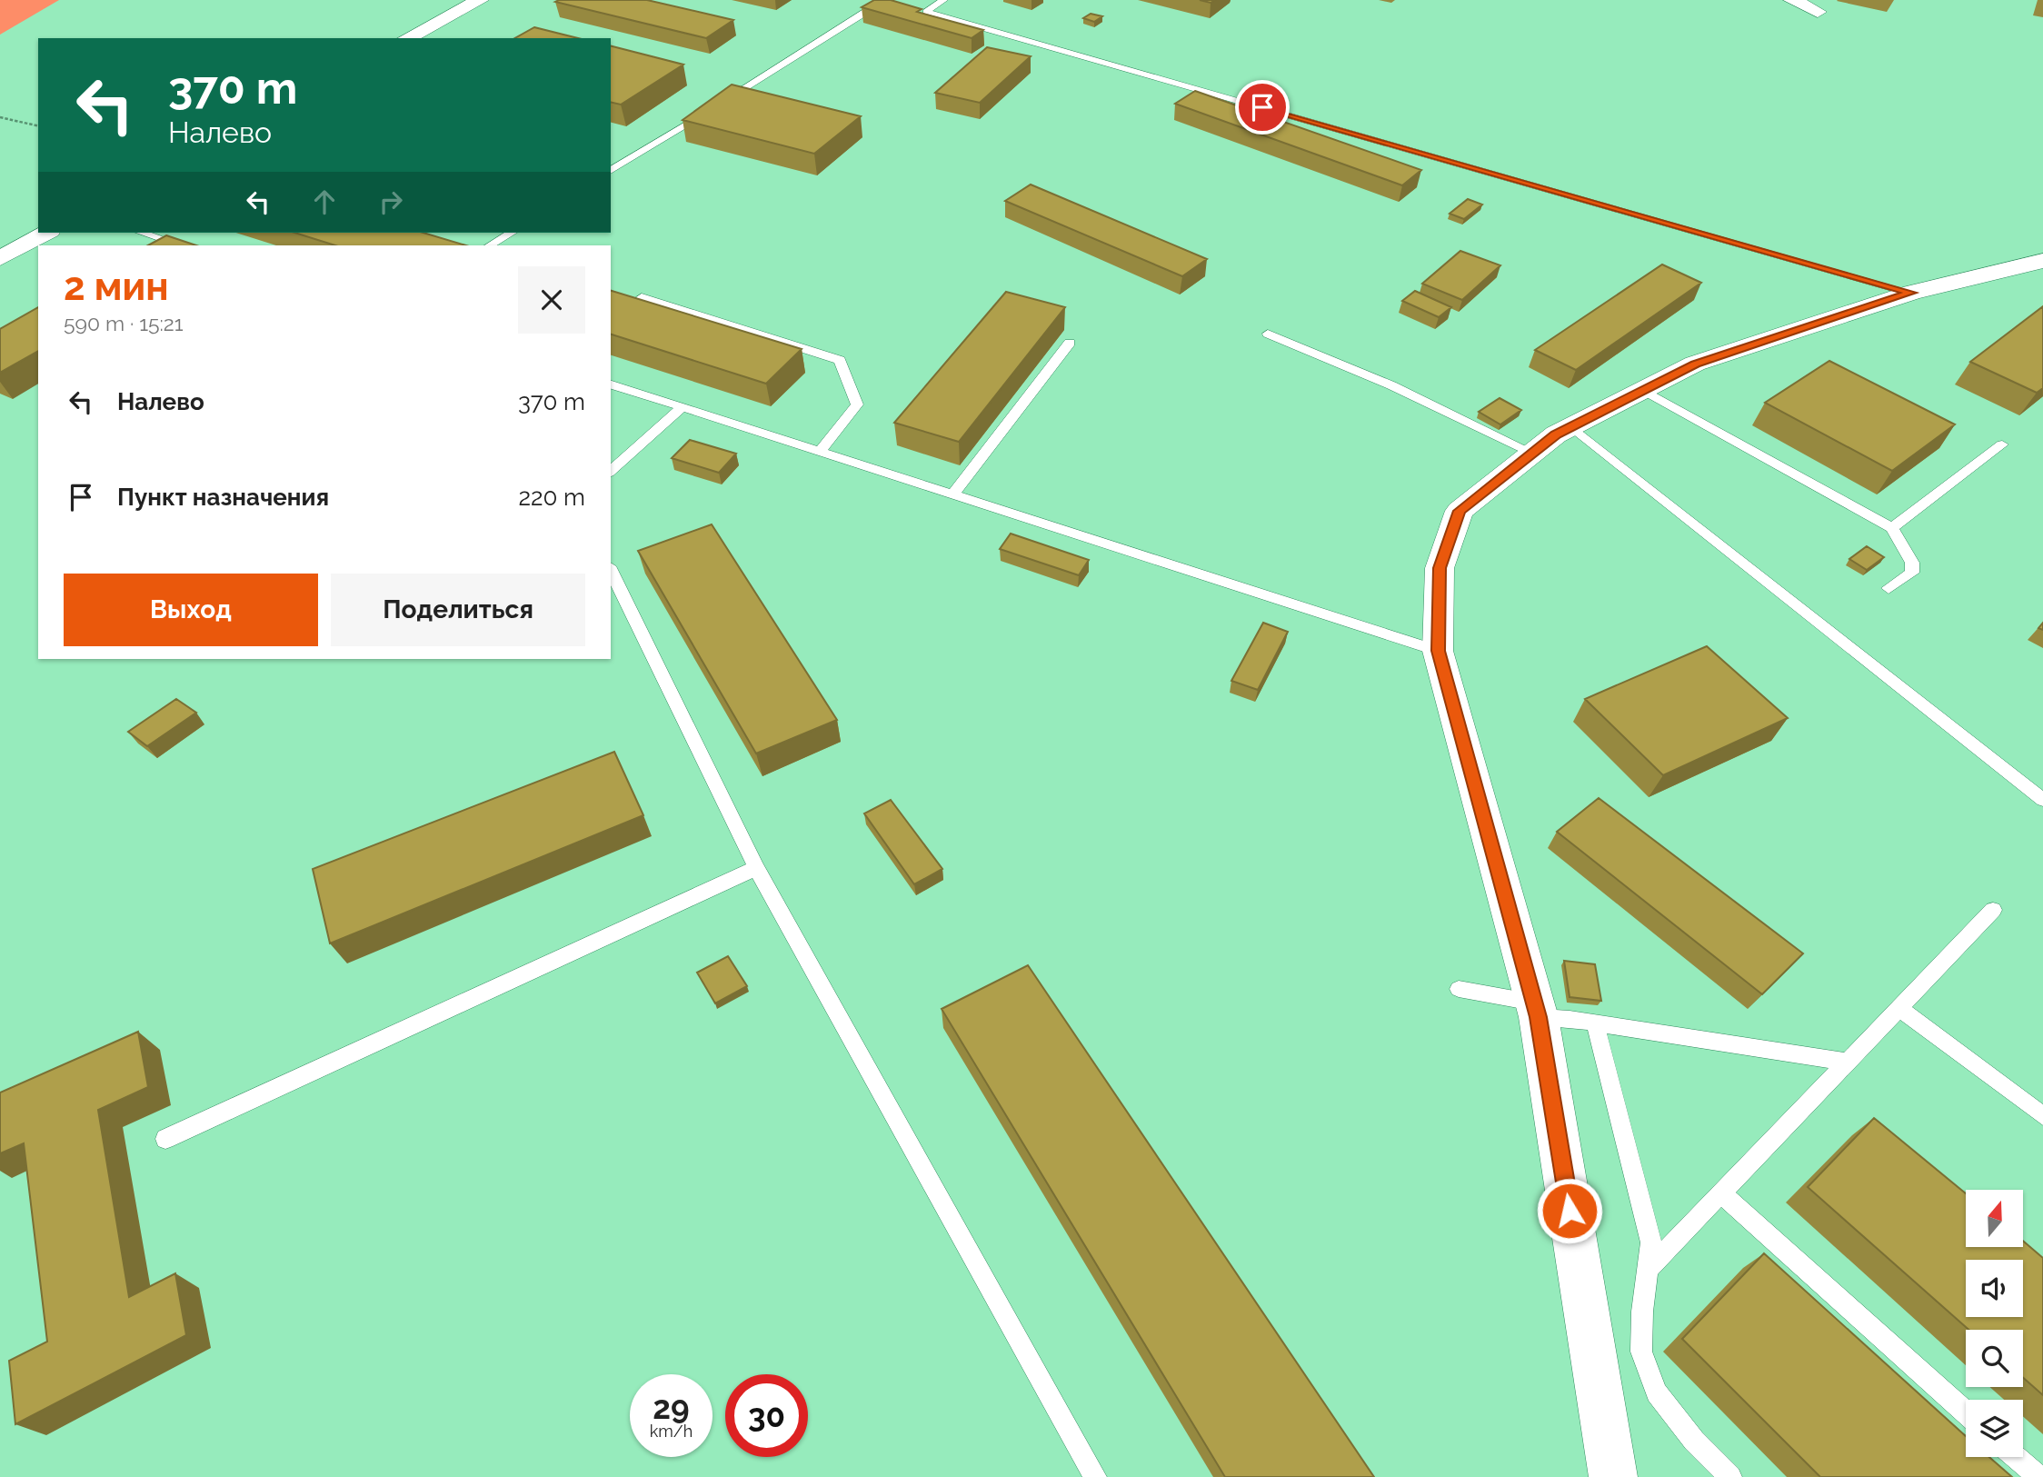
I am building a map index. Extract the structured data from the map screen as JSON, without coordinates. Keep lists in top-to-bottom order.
{
  "north": "top",
  "page": {
    "turn": ["370 m", "Налево"],
    "heading": ["2 мин", "590 m · 15:21"],
    "list": [
      {
        "name": "Налево",
        "value": "370 m"
      },
      {
        "name": "Пункт назначения",
        "value": "220 m"
      }
    ],
    "buttons": ["Выход", "Поделиться"],
    "speed": "29 km/h",
    "limit": "30"
  }
}
